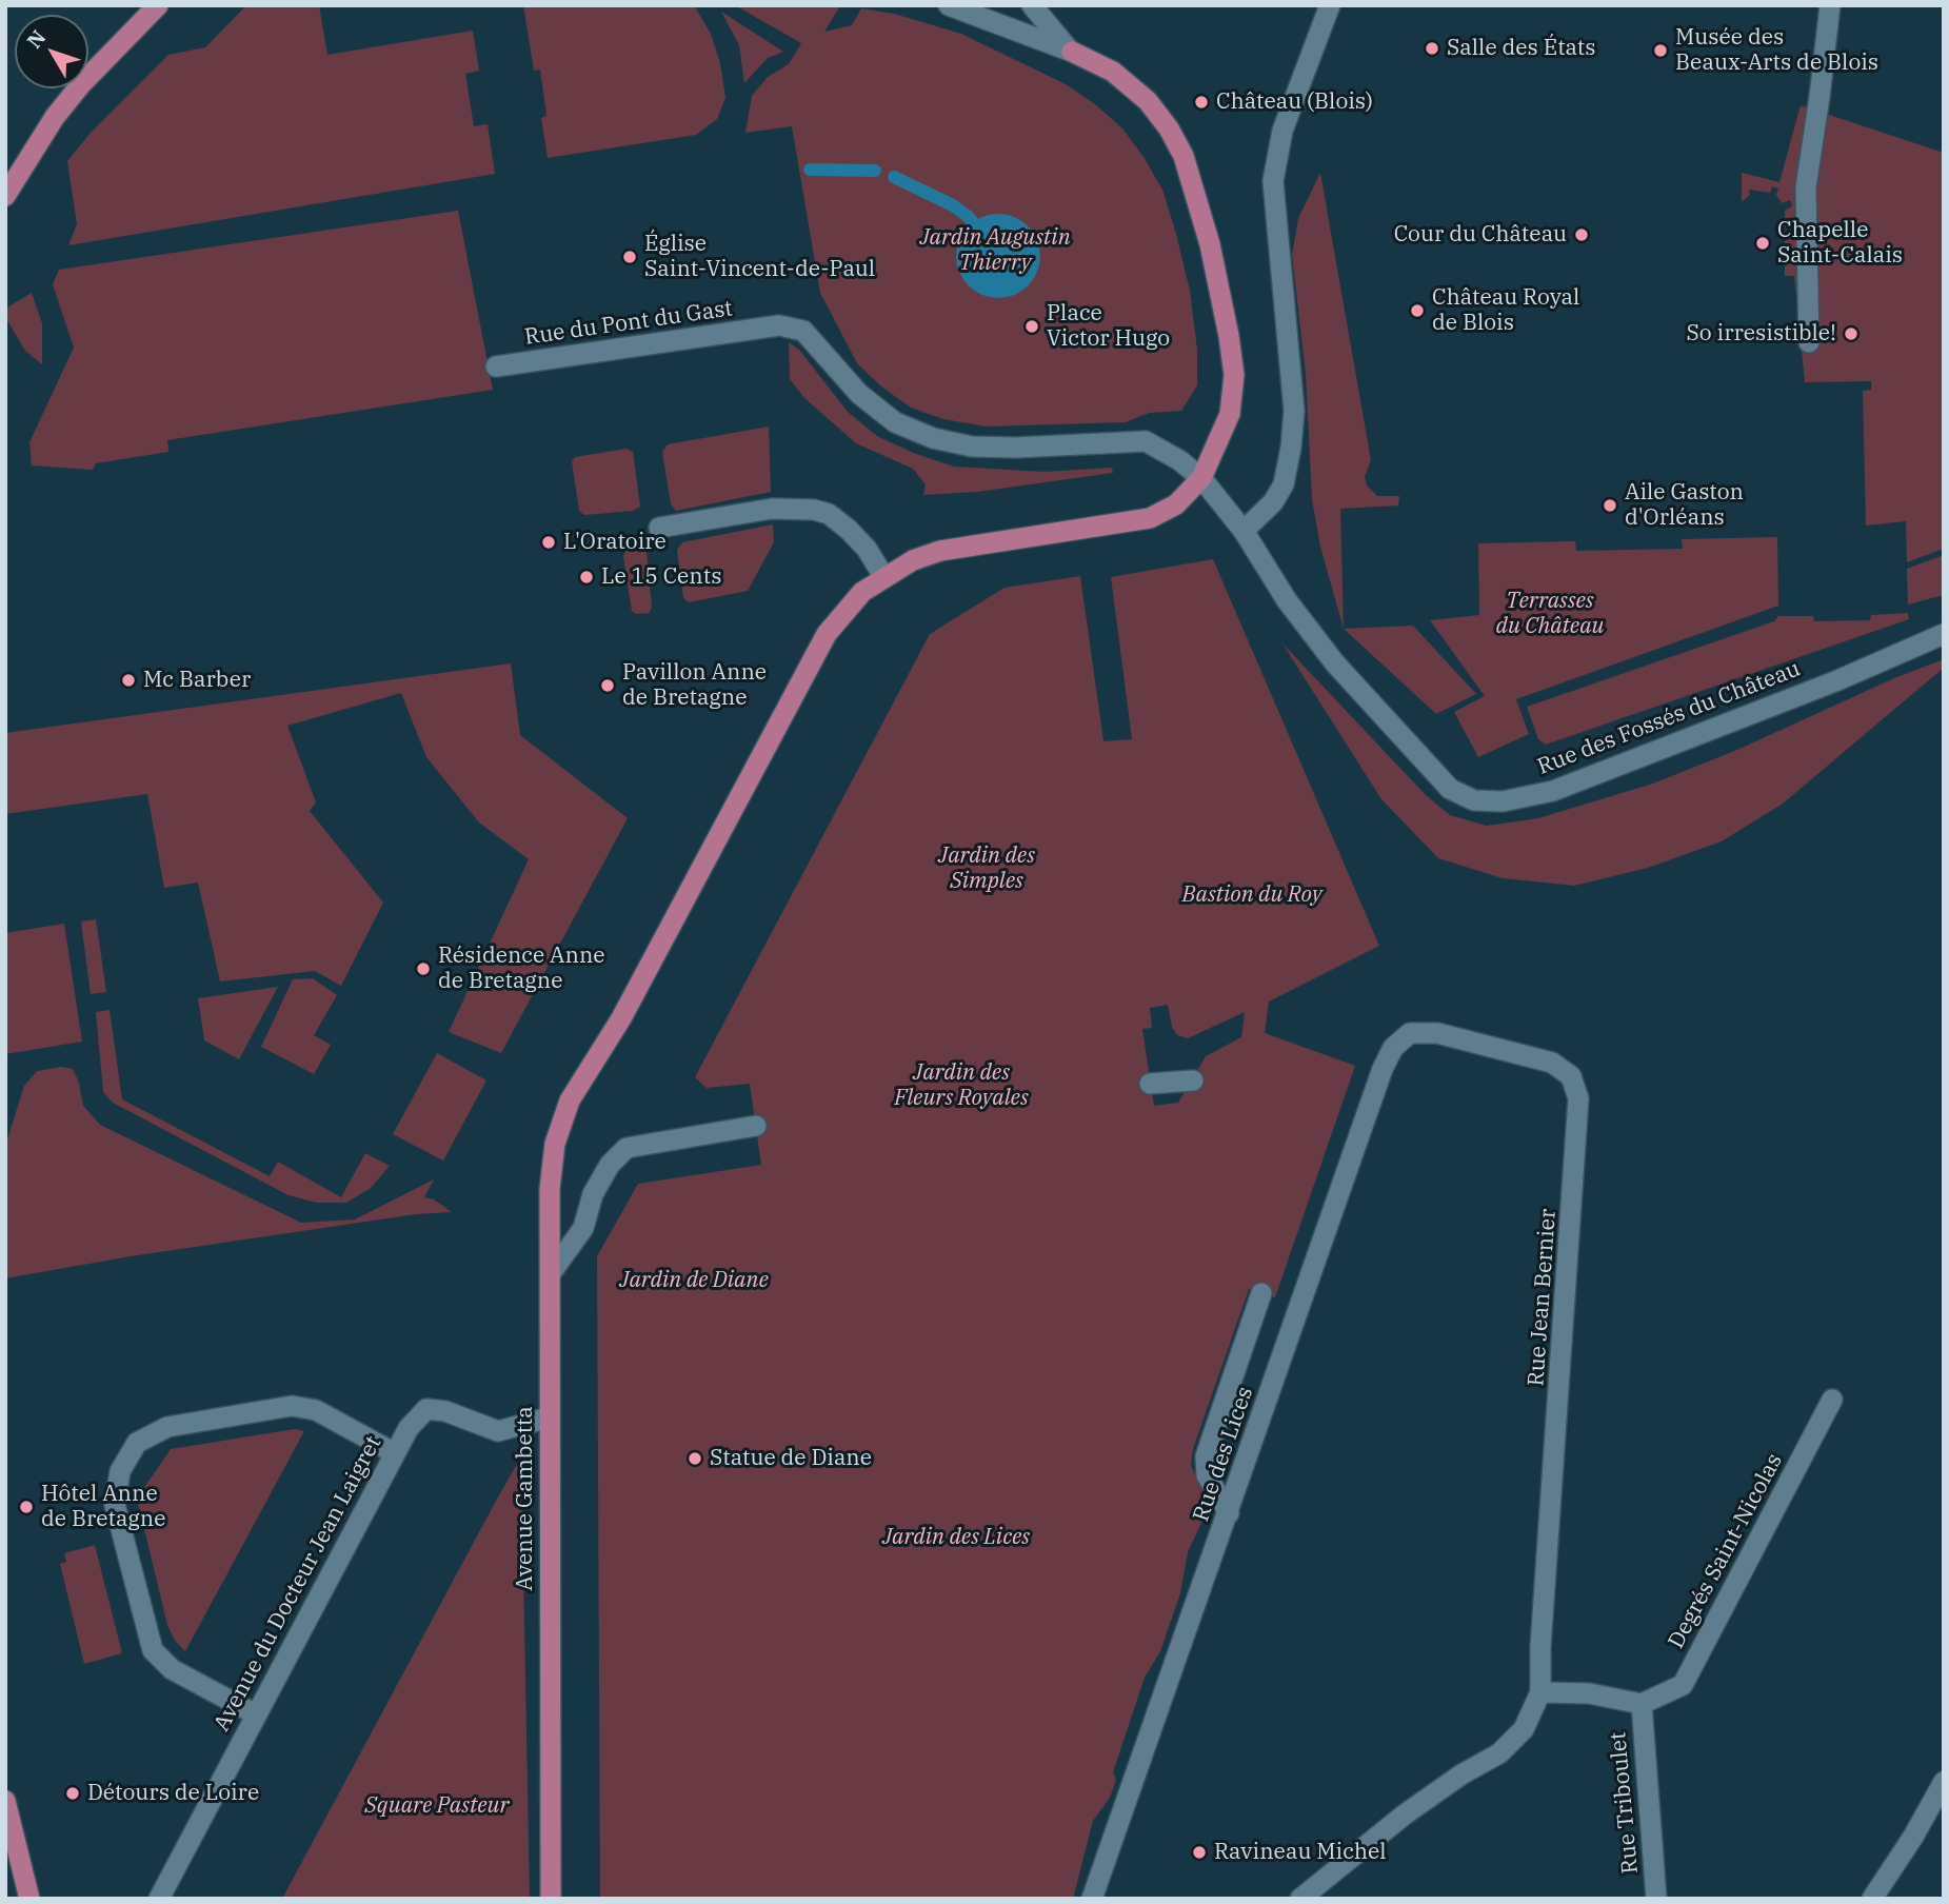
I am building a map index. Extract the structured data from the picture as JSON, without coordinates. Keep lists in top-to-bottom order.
{
  "streets": {
    "main road": ["Avenue Gambetta"],
    "street": [
      "Rue du Pont du Gast",
      "Rue des Fossés du Château",
      "Rue Jean Bernier",
      "Rue des Lices",
      "Degrés Saint-Nicolas",
      "Avenue du Docteur Jean Laigret",
      "Rue Triboulet"
    ]
  },
  "crossings": [
    ["Rue du Pont du Gast", "Rue des Fossés du Château"],
    ["Rue du Pont du Gast", "Avenue Gambetta"],
    ["Rue des Fossés du Château", "Avenue Gambetta"],
    ["Rue Jean Bernier", "Rue des Lices"],
    ["Avenue Gambetta", "Avenue du Docteur Jean Laigret"],
    ["Degrés Saint-Nicolas", "Rue Triboulet"]
  ],
  "parks": [
    "Jardin Augustin Thierry",
    "Terrasses du Château",
    "Jardin des Simples",
    "Bastion du Roy",
    "Jardin des Fleurs Royales",
    "Jardin de Diane",
    "Jardin des Lices",
    "Square Pasteur"
  ],
  "places": [
    "Salle des États",
    "Musée des Beaux-Arts de Blois",
    "Château (Blois)",
    "Cour du Château",
    "Chapelle Saint-Calais",
    "Église Saint-Vincent-de-Paul",
    "Château Royal de Blois",
    "Place Victor Hugo",
    "So irresistible!",
    "Aile Gaston d'Orléans",
    "L'Oratoire",
    "Le 15 Cents",
    "Mc Barber",
    "Pavillon Anne de Bretagne",
    "Résidence Anne de Bretagne",
    "Statue de Diane",
    "Hôtel Anne de Bretagne",
    "Détours de Loire",
    "Ravineau Michel"
  ],
  "north": "top left"
}
